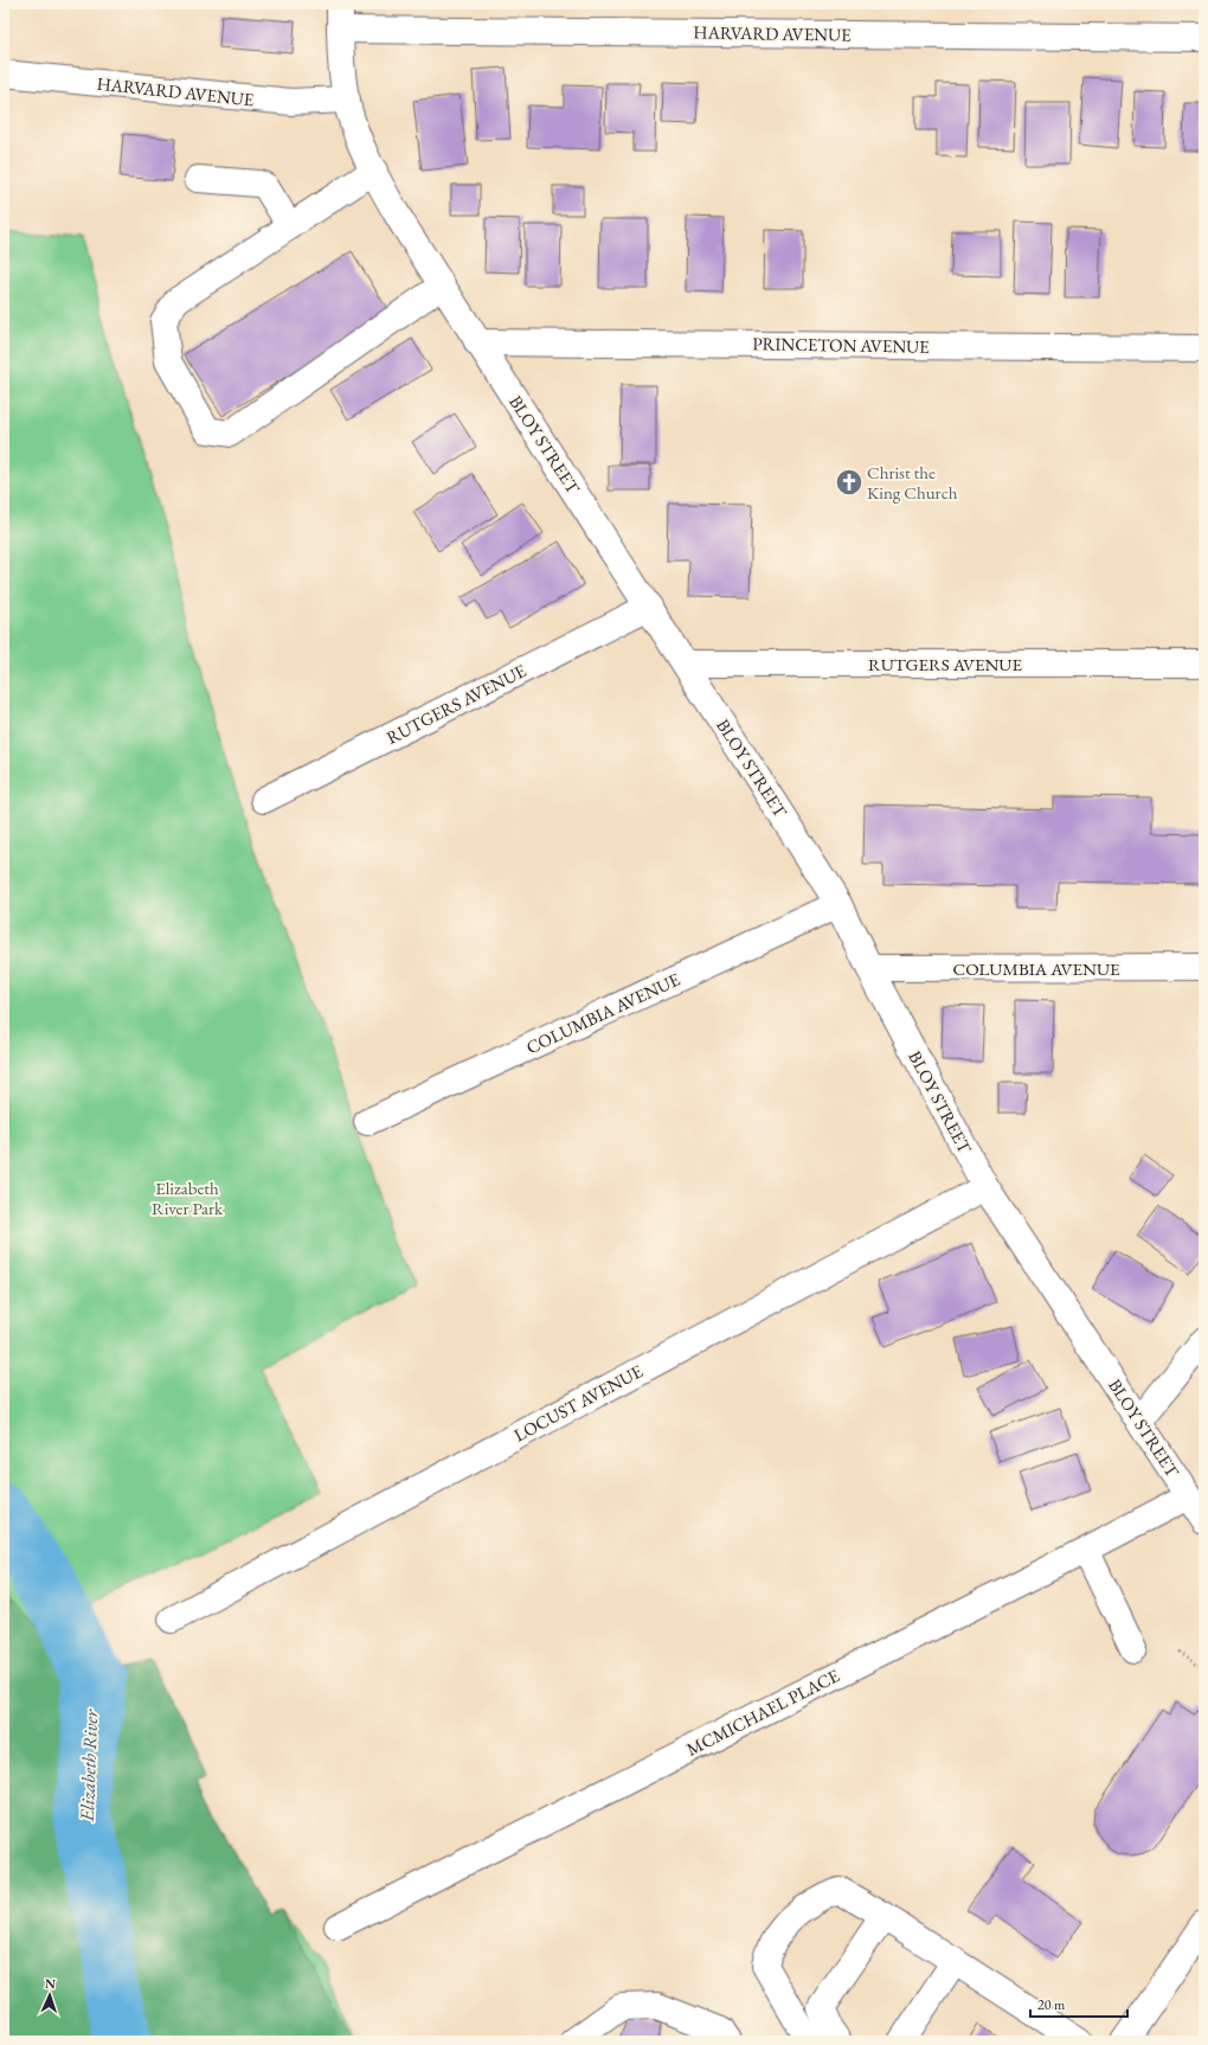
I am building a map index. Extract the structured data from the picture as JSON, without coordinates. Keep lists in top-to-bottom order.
{
  "streets": {
    "street": [
      "HARVARD AVENUE",
      "PRINCETON AVENUE",
      "BLOY STREET",
      "RUTGERS AVENUE",
      "COLUMBIA AVENUE",
      "LOCUST AVENUE",
      "MCMICHAEL PLACE"
    ]
  },
  "crossings": [
    ["HARVARD AVENUE", "BLOY STREET"],
    ["PRINCETON AVENUE", "BLOY STREET"],
    ["BLOY STREET", "RUTGERS AVENUE"],
    ["BLOY STREET", "COLUMBIA AVENUE"],
    ["BLOY STREET", "LOCUST AVENUE"],
    ["BLOY STREET", "MCMICHAEL PLACE"]
  ],
  "water": ["Elizabeth River"],
  "parks": ["Elizabeth River Park"],
  "places": {
    "church": ["Christ the King Church"]
  },
  "scale_bar": "20 m",
  "north": "top"
}
